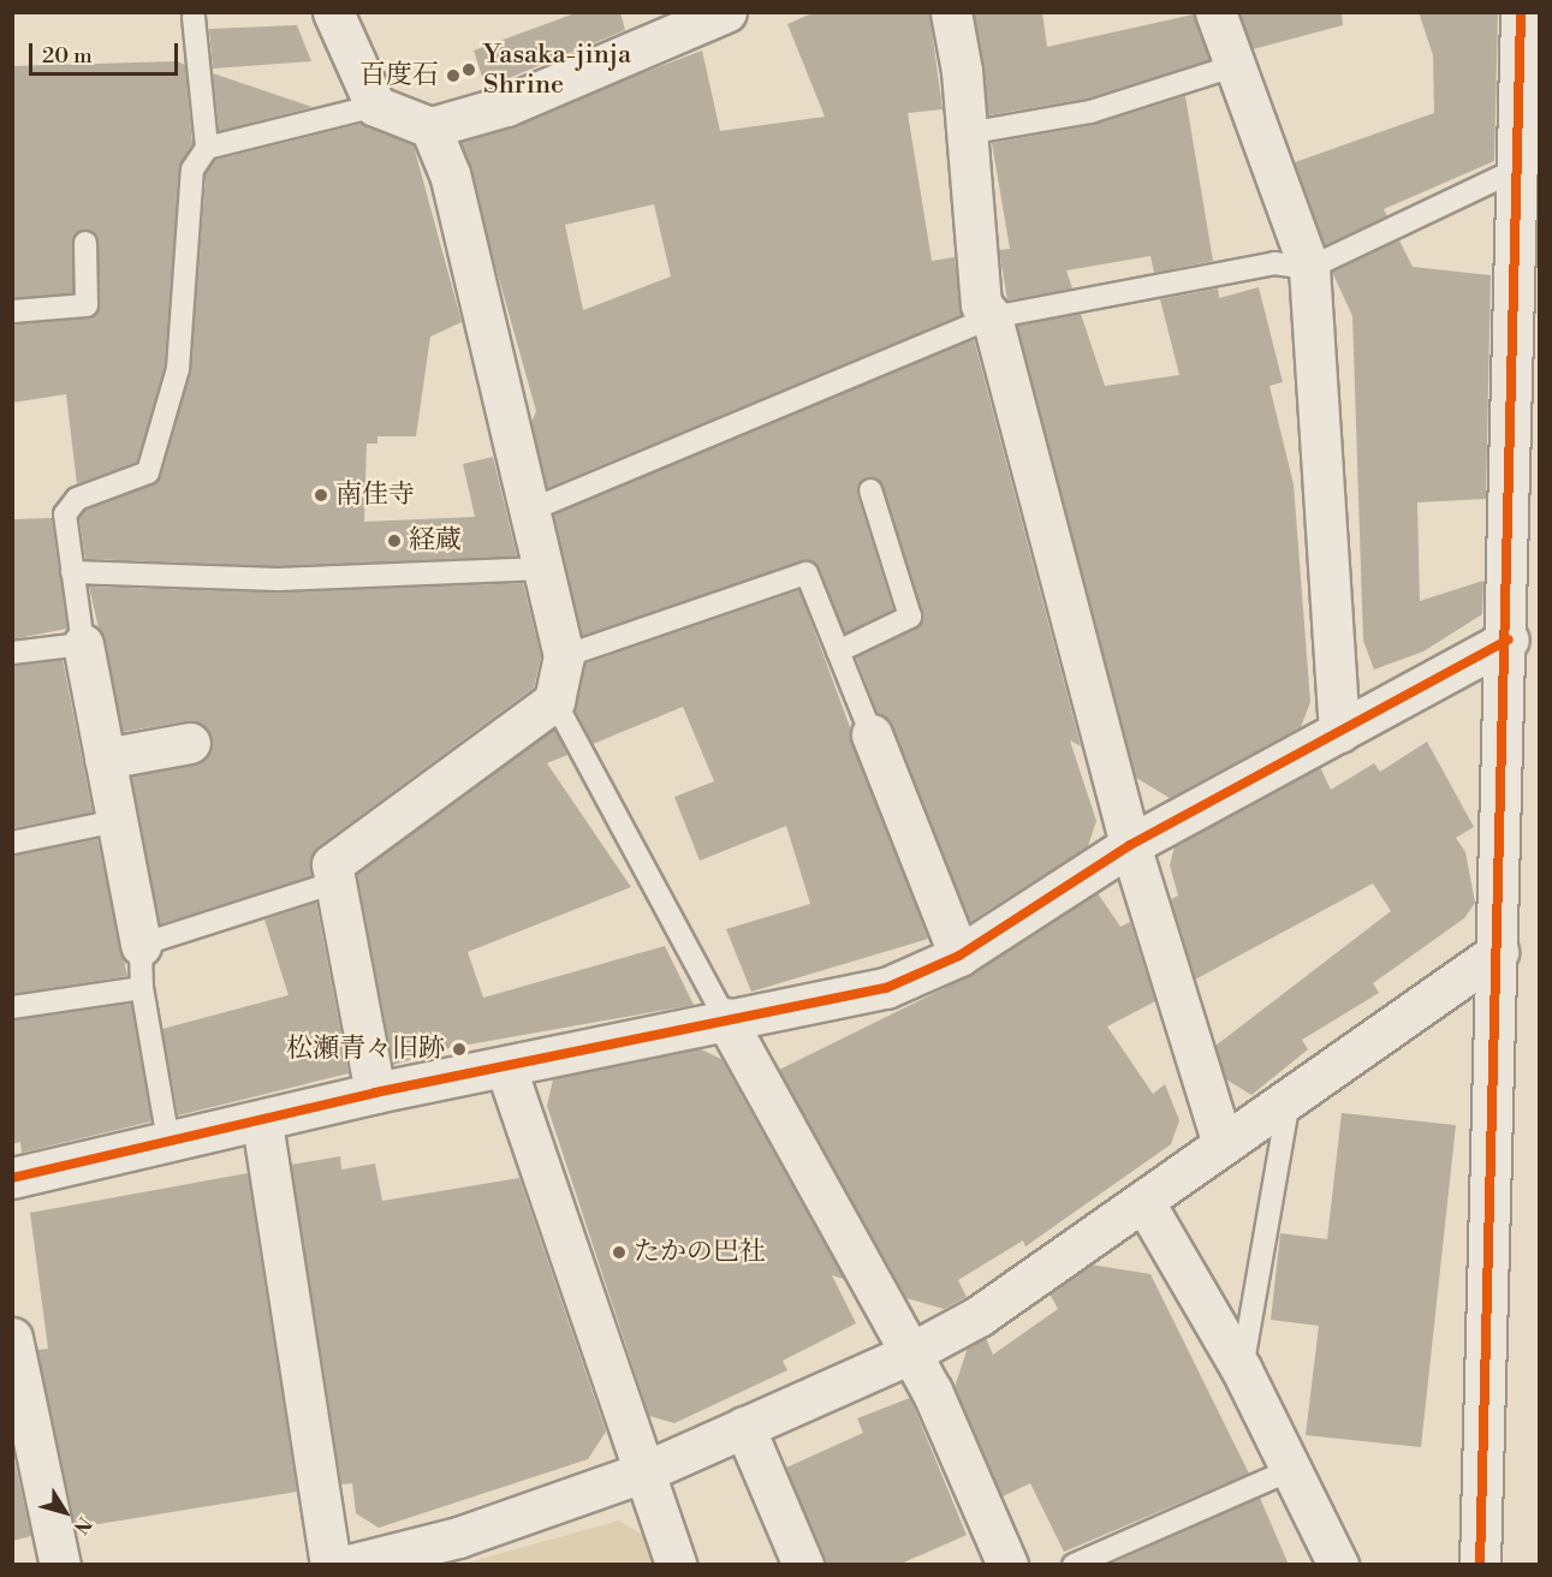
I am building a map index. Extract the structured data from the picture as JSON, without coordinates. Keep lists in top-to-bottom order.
{
  "places": [
    "Yasaka-jinja Shrine",
    "百度石",
    "南佳寺",
    "経蔵",
    "松瀬青々旧跡",
    "たかの巴社"
  ],
  "scale_bar": "20 m",
  "north": "bottom right"
}
